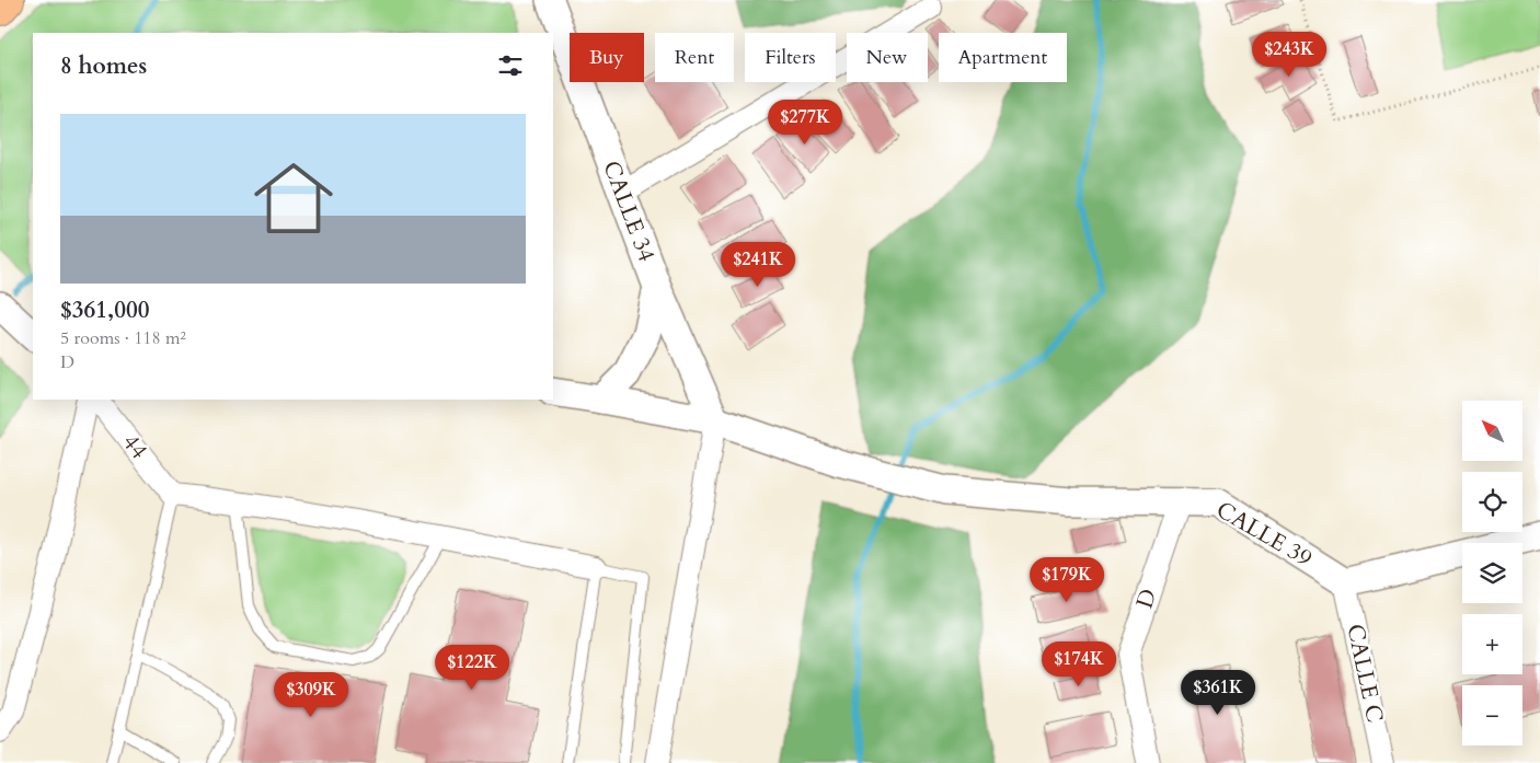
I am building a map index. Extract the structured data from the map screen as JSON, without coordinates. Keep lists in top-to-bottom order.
{
  "streets": {
    "street": [
      "CALLE 34",
      "44",
      "CALLE 39",
      "D",
      "CALLE C"
    ]
  },
  "crossings": [
    ["CALLE 34", "CALLE 39"],
    ["CALLE 39", "D"],
    ["CALLE 39", "CALLE C"]
  ],
  "north": "top left",
  "page": {
    "price": [
      "$243K",
      "$277K",
      "$241K",
      "$179K",
      "$174K",
      "$122K",
      "$361K",
      "$309K"
    ],
    "chip": [
      "Buy",
      "Rent",
      "Filters",
      "New",
      "Apartment"
    ],
    "heading": "8 homes",
    "list": [
      {
        "name": "$361,000",
        "note": "5 rooms · 118 m² · D"
      }
    ],
    "map_buttons": ["+", "−"]
  }
}
